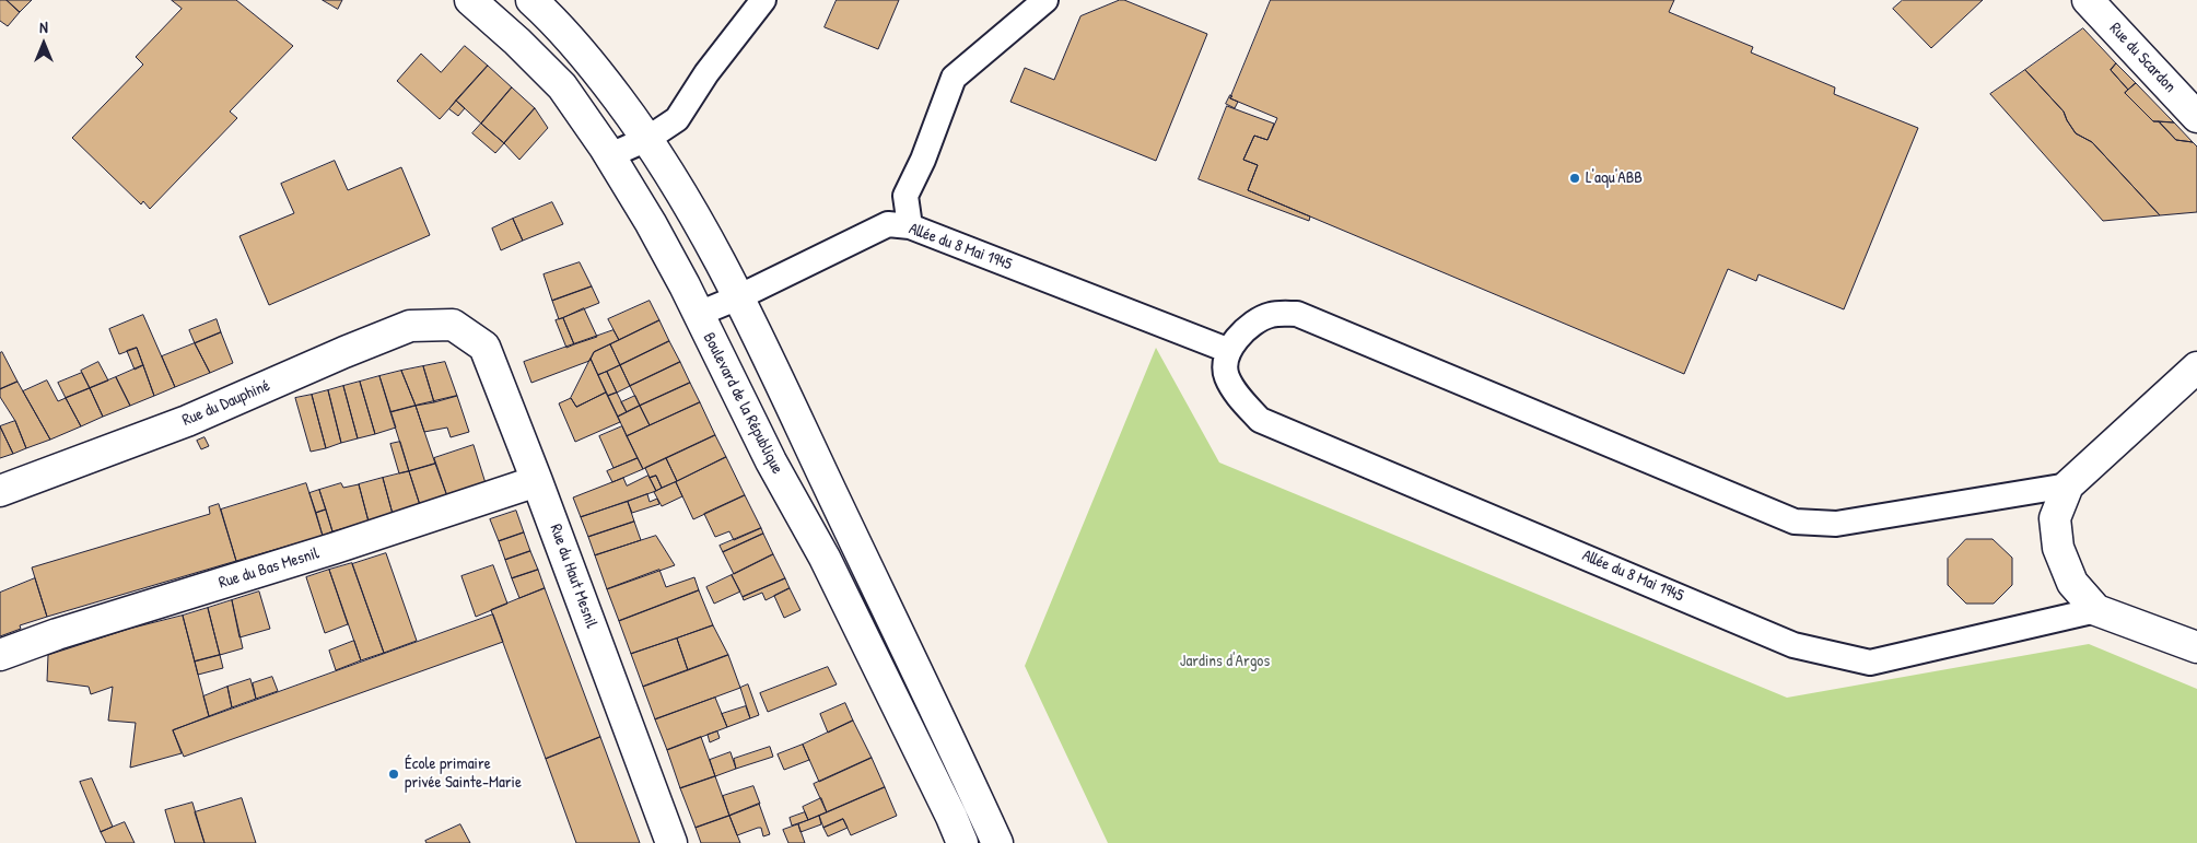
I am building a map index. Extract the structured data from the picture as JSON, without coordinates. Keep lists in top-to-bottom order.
{
  "streets": {
    "street": [
      "Rue du Scardon",
      "Rue du Dauphiné",
      "Boulevard de la République",
      "Rue du Bas Mesnil",
      "Rue du Haut Mesnil"
    ],
    "lane": ["Allée du 8 Mai 1945"]
  },
  "crossings": [
    ["Allée du 8 Mai 1945", "Boulevard de la République"],
    ["Rue du Dauphiné", "Rue du Haut Mesnil"],
    ["Rue du Bas Mesnil", "Rue du Haut Mesnil"]
  ],
  "parks": ["Jardins d'Argos"],
  "places": ["L'aqu'ABB", "École primaire privée Sainte-Marie"],
  "north": "top"
}
